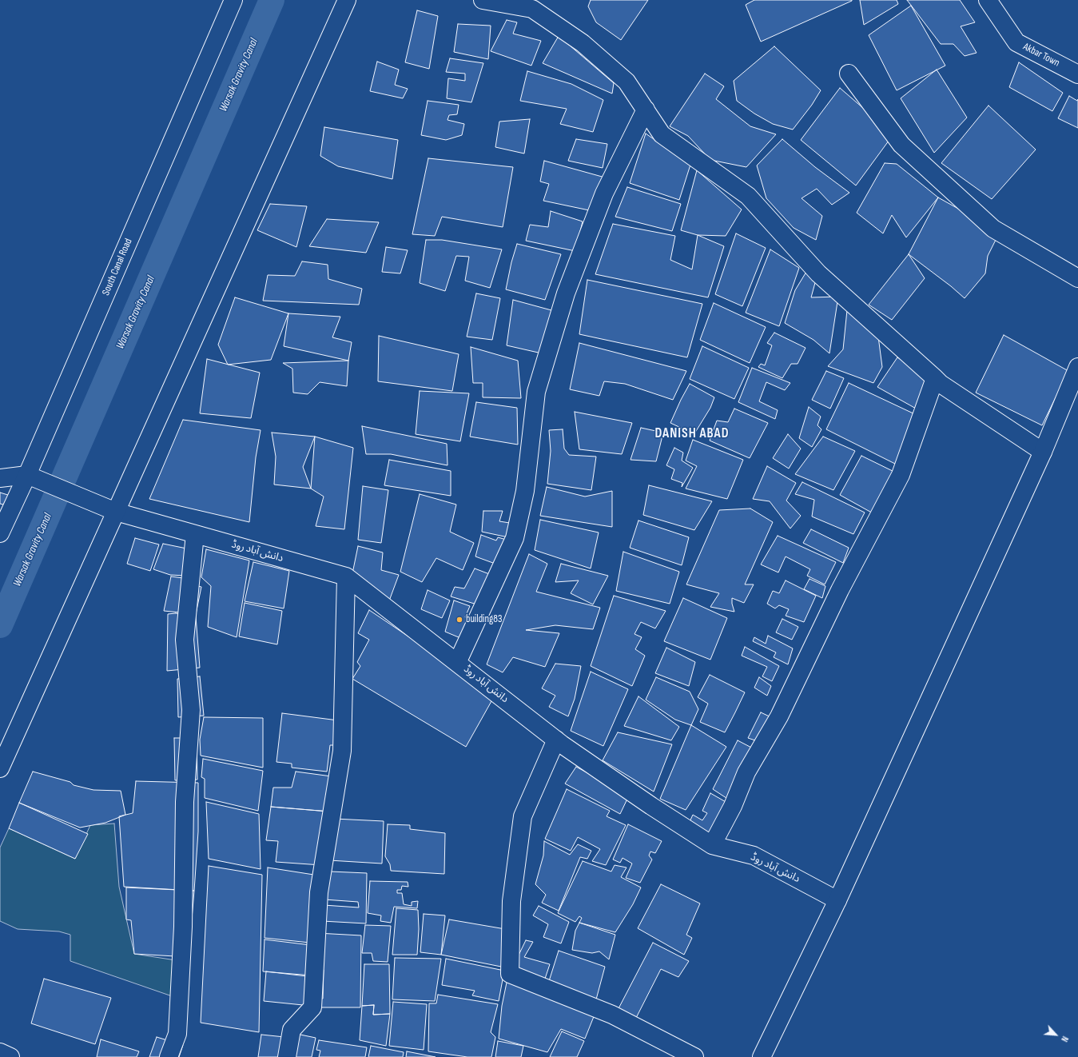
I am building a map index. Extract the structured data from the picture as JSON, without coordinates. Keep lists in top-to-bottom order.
{
  "streets": {
    "street": ["Akbar Town", "South Canal Road", "دانش آباد روڈ"]
  },
  "crossings": [
    ["South Canal Road", "دانش آباد روڈ"]
  ],
  "districts": ["DANISH ABAD"],
  "water": ["Warsak Gravity Canal"],
  "places": ["building83"],
  "north": "bottom right"
}
